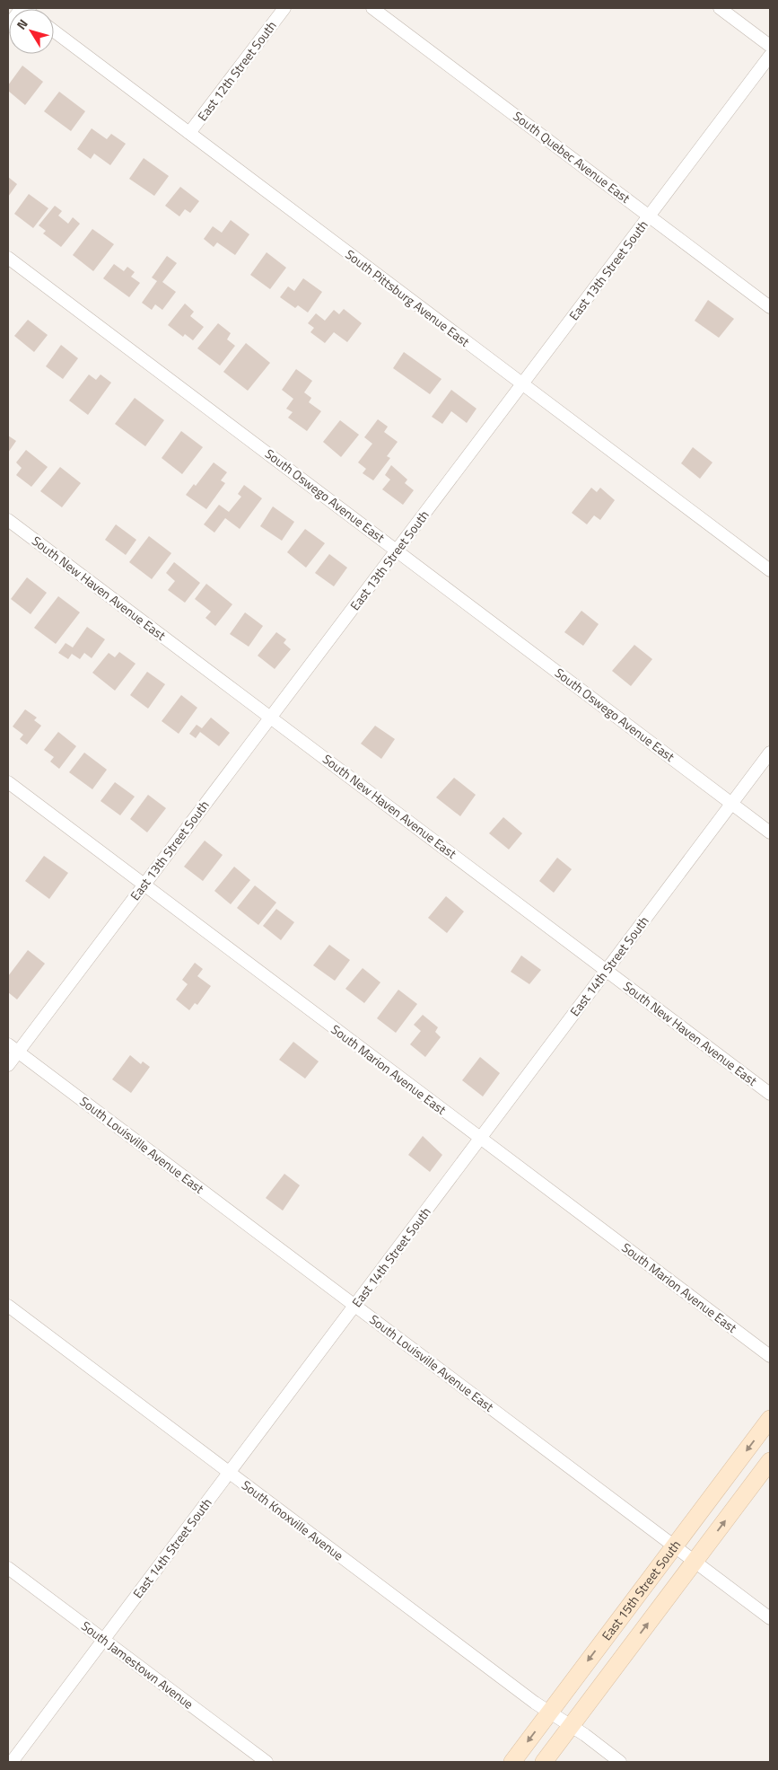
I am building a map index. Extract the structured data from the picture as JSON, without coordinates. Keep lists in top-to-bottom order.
{
  "streets": {
    "main road": ["East 15th Street South"],
    "street": [
      "East 12th Street South",
      "South Quebec Avenue East",
      "East 13th Street South",
      "South Pittsburg Avenue East",
      "South Oswego Avenue East",
      "South New Haven Avenue East",
      "East 14th Street South",
      "South Marion Avenue East",
      "South Louisville Avenue East",
      "South Knoxville Avenue",
      "South Jamestown Avenue"
    ]
  },
  "crossings": [
    ["East 12th Street South", "South Pittsburg Avenue East"],
    ["South Quebec Avenue East", "East 13th Street South"],
    ["East 13th Street South", "South Pittsburg Avenue East"],
    ["East 13th Street South", "South Oswego Avenue East"],
    ["East 13th Street South", "South New Haven Avenue East"],
    ["East 13th Street South", "South Marion Avenue East"],
    ["East 13th Street South", "South Louisville Avenue East"],
    ["South Oswego Avenue East", "East 14th Street South"],
    ["South New Haven Avenue East", "East 14th Street South"],
    ["East 14th Street South", "South Marion Avenue East"],
    ["East 14th Street South", "South Louisville Avenue East"],
    ["East 14th Street South", "South Knoxville Avenue"],
    ["East 14th Street South", "South Jamestown Avenue"],
    ["South Louisville Avenue East", "East 15th Street South"],
    ["South Knoxville Avenue", "East 15th Street South"]
  ],
  "north": "top left"
}
